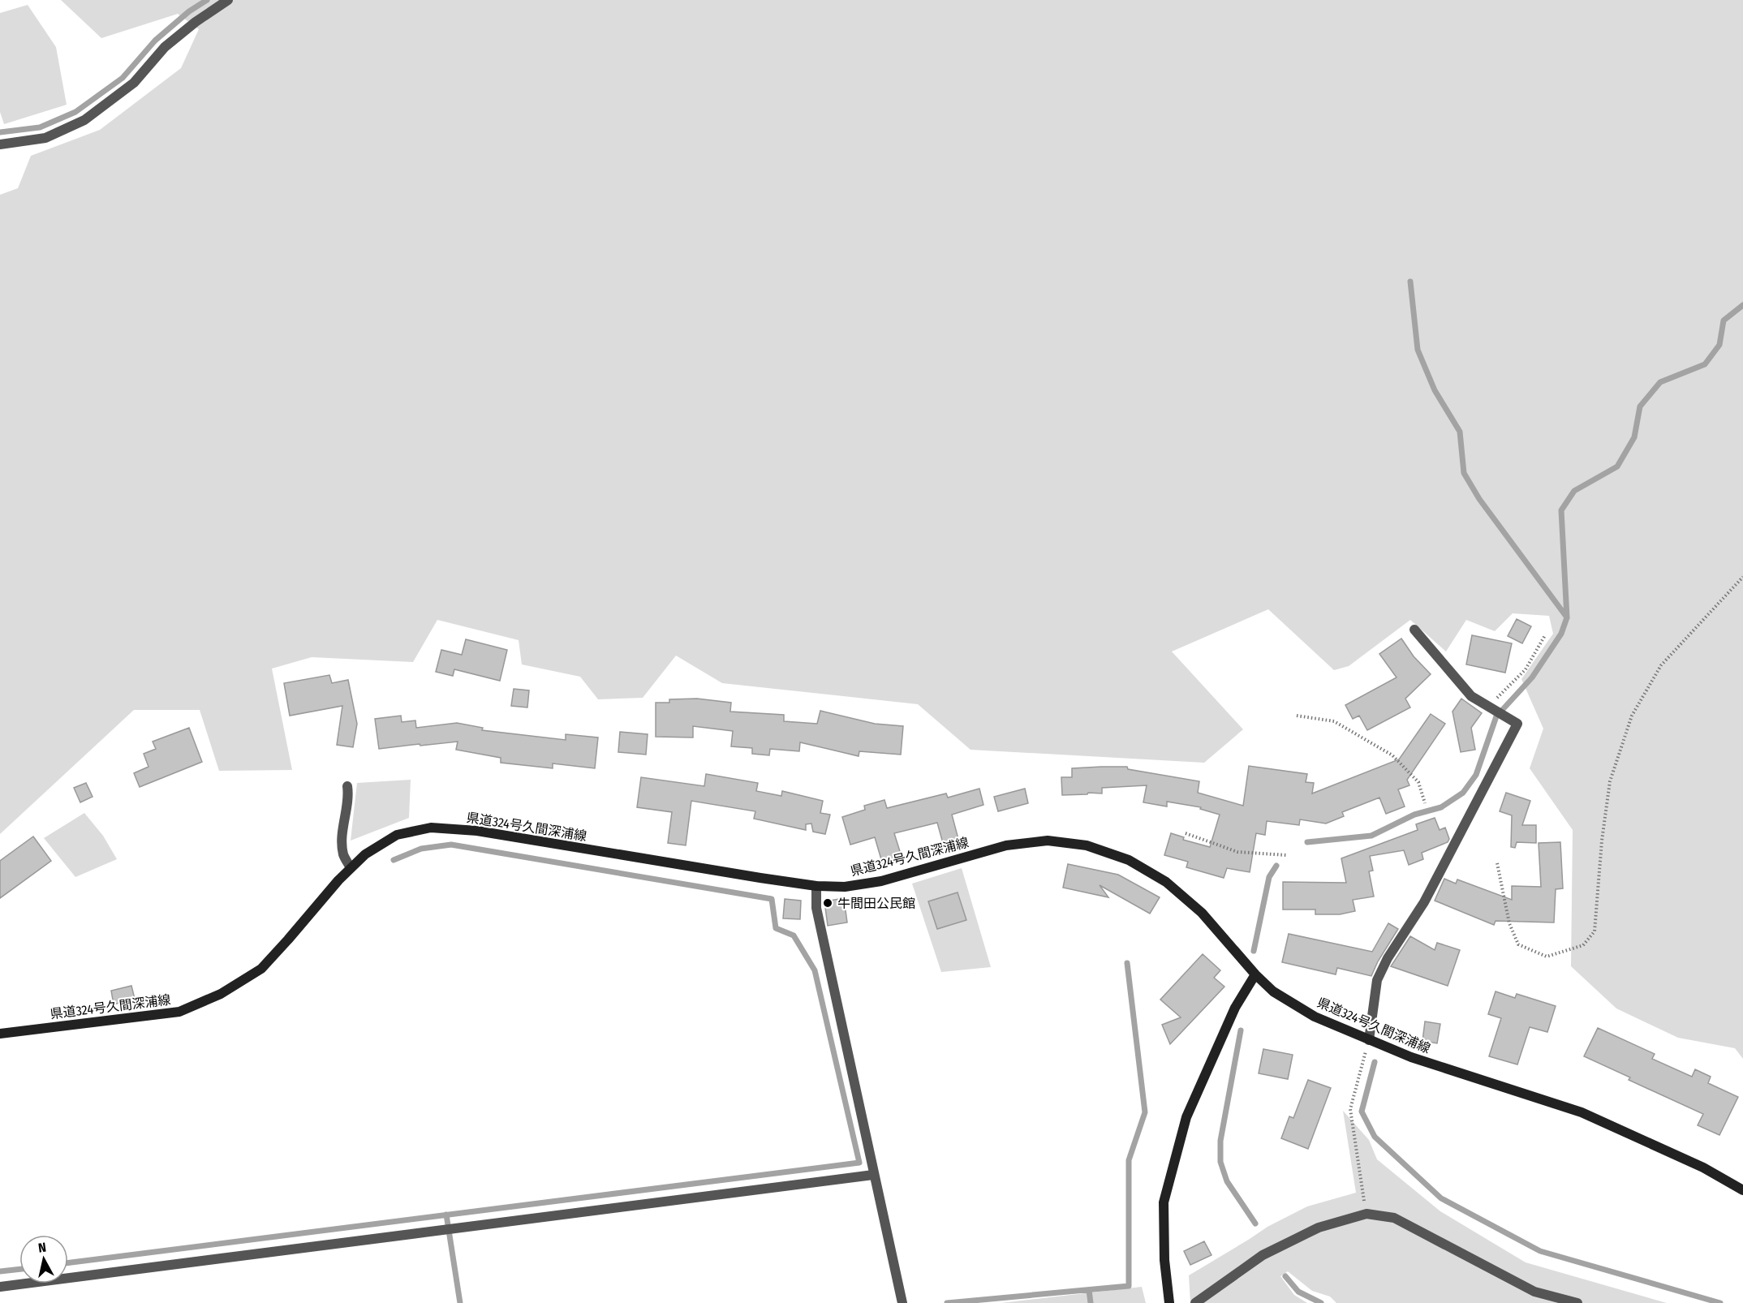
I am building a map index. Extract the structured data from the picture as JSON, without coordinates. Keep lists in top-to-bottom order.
{
  "streets": {
    "main road": ["県道324号久間深浦線"]
  },
  "places": ["牛間田公民館"],
  "north": "top"
}
